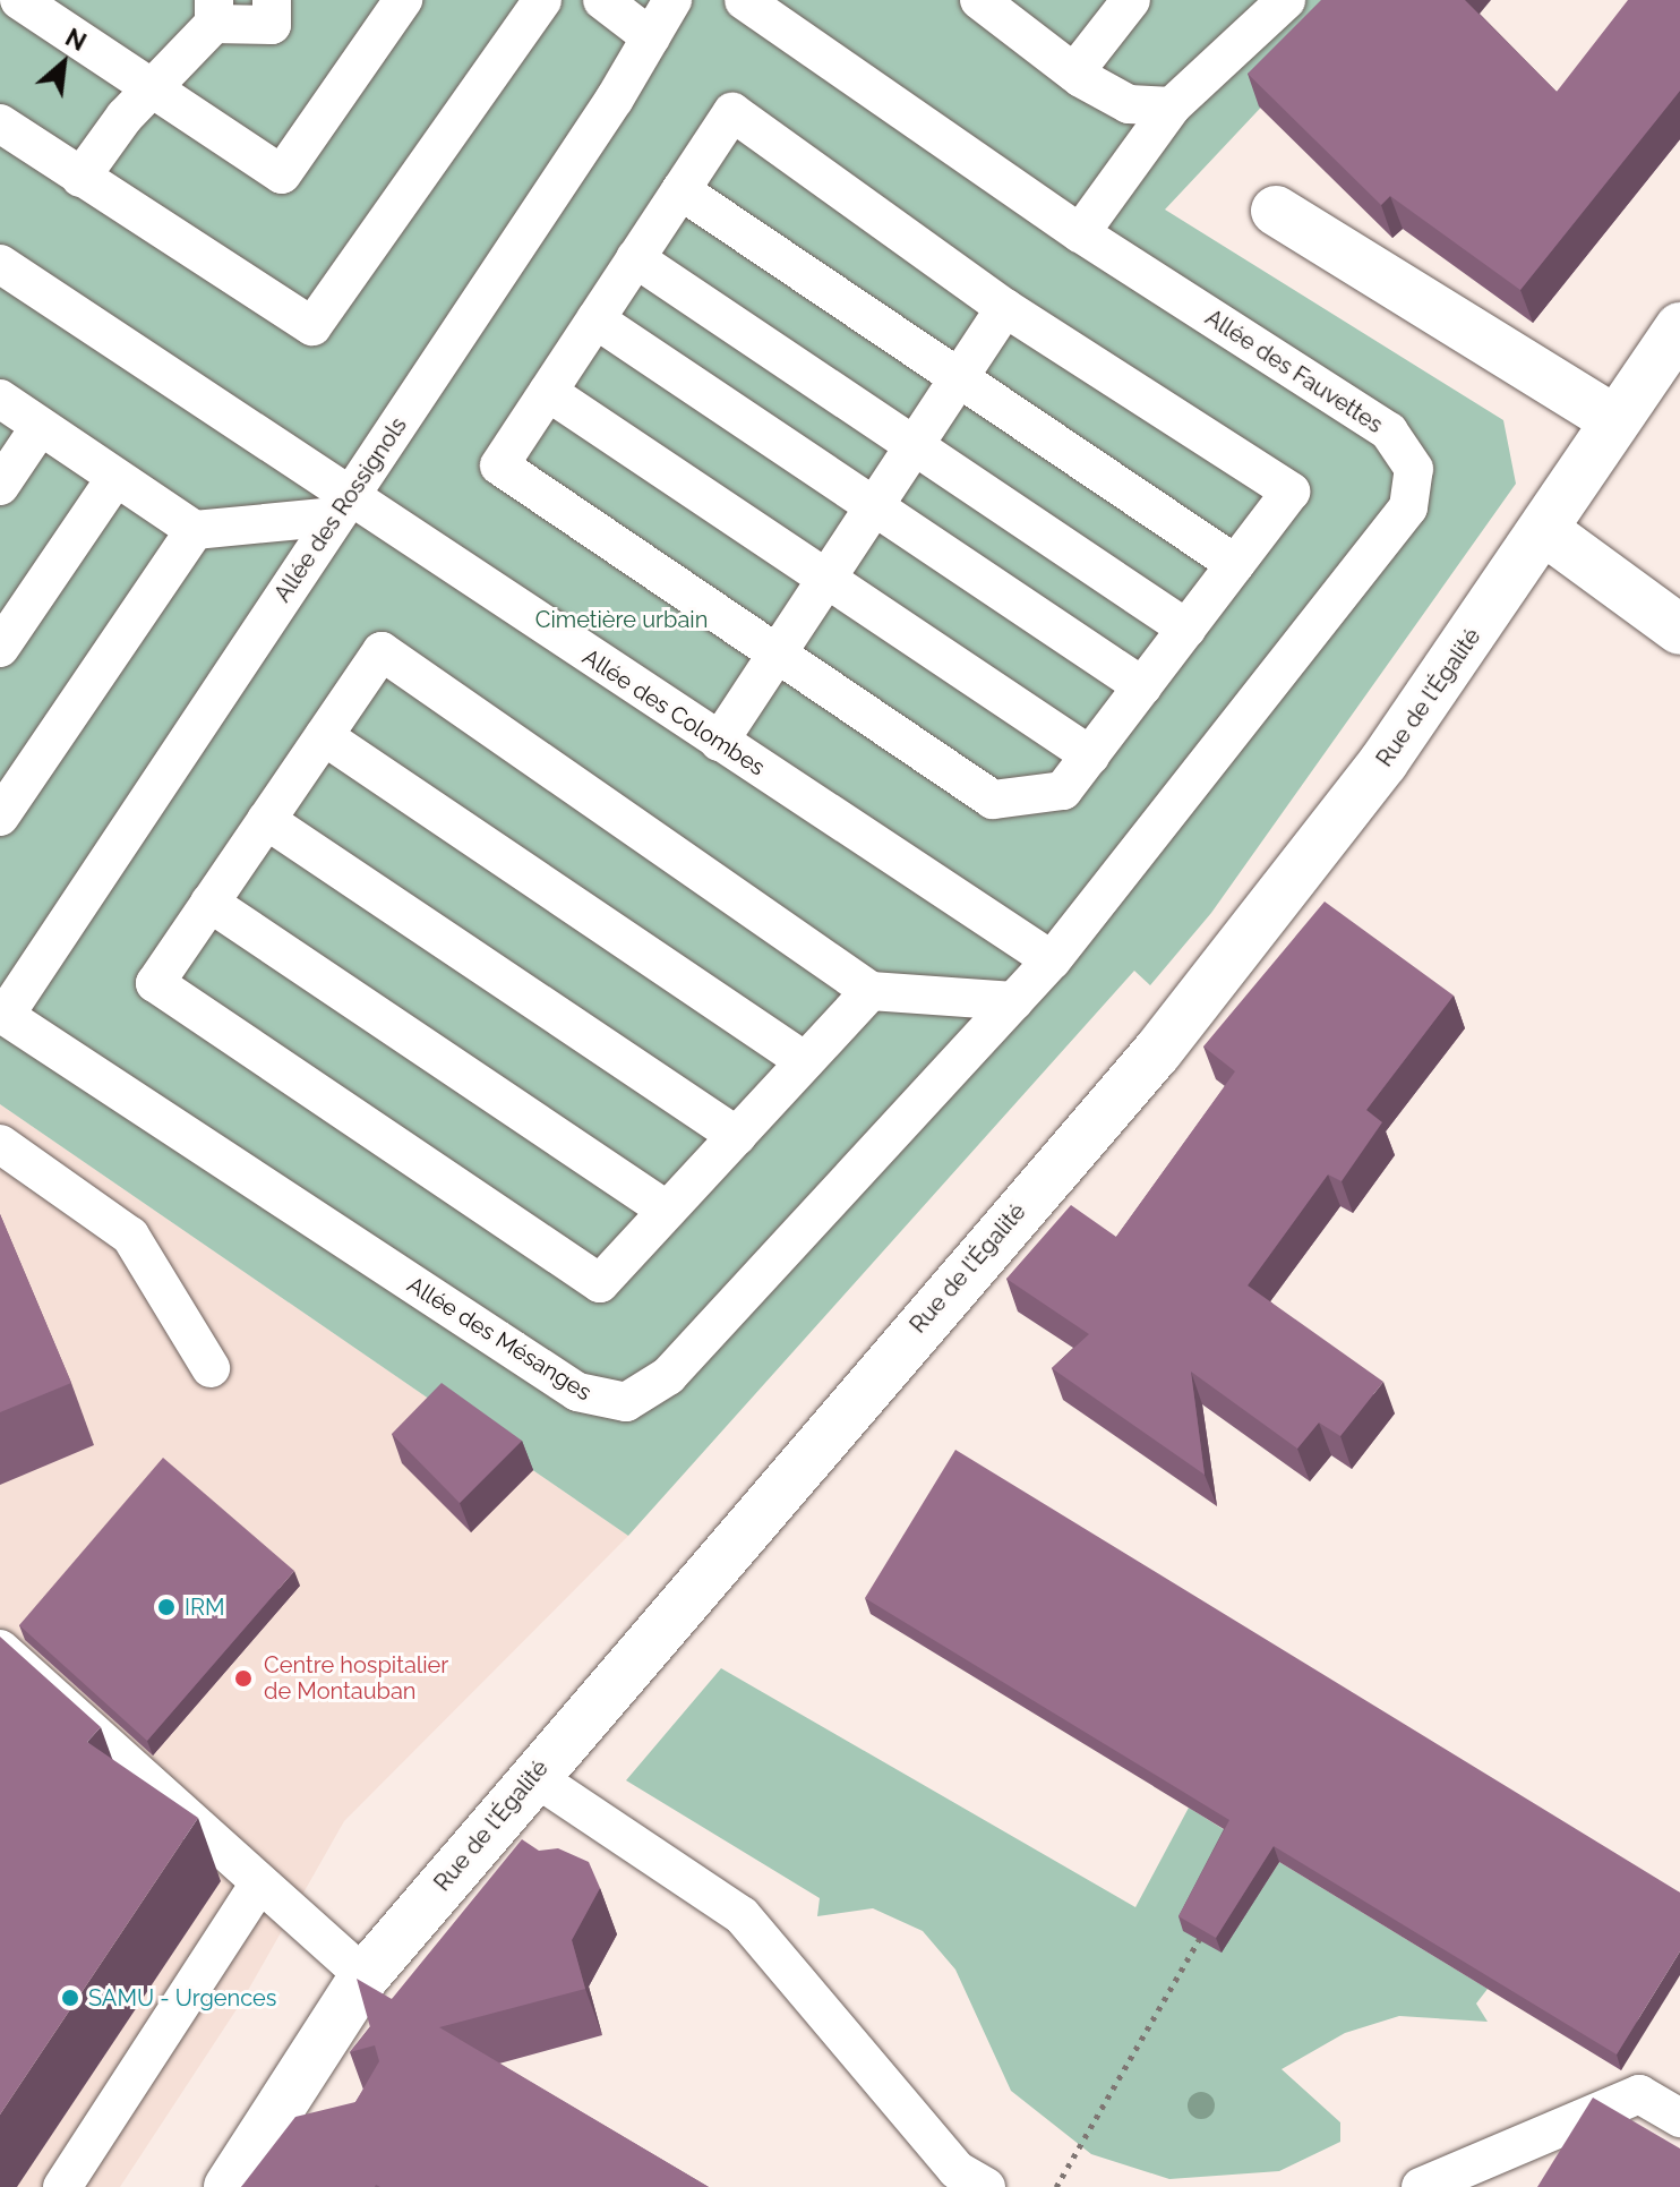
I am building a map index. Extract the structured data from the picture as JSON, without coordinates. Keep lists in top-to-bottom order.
{
  "streets": {
    "street": ["Rue de l'Égalité"],
    "lane": [
      "Allée des Fauvettes",
      "Allée des Rossignols",
      "Allée des Colombes",
      "Allée des Mésanges"
    ]
  },
  "crossings": [
    ["Allée des Fauvettes", "Allée des Colombes"],
    ["Allée des Fauvettes", "Allée des Mésanges"],
    ["Allée des Rossignols", "Allée des Colombes"],
    ["Allée des Rossignols", "Allée des Mésanges"],
    ["Allée des Colombes", "Allée des Mésanges"]
  ],
  "parks": ["Cimetière urbain"],
  "places": ["IRM", "Centre hospitalier de Montauban", "SAMU - Urgences"],
  "north": "top right"
}
